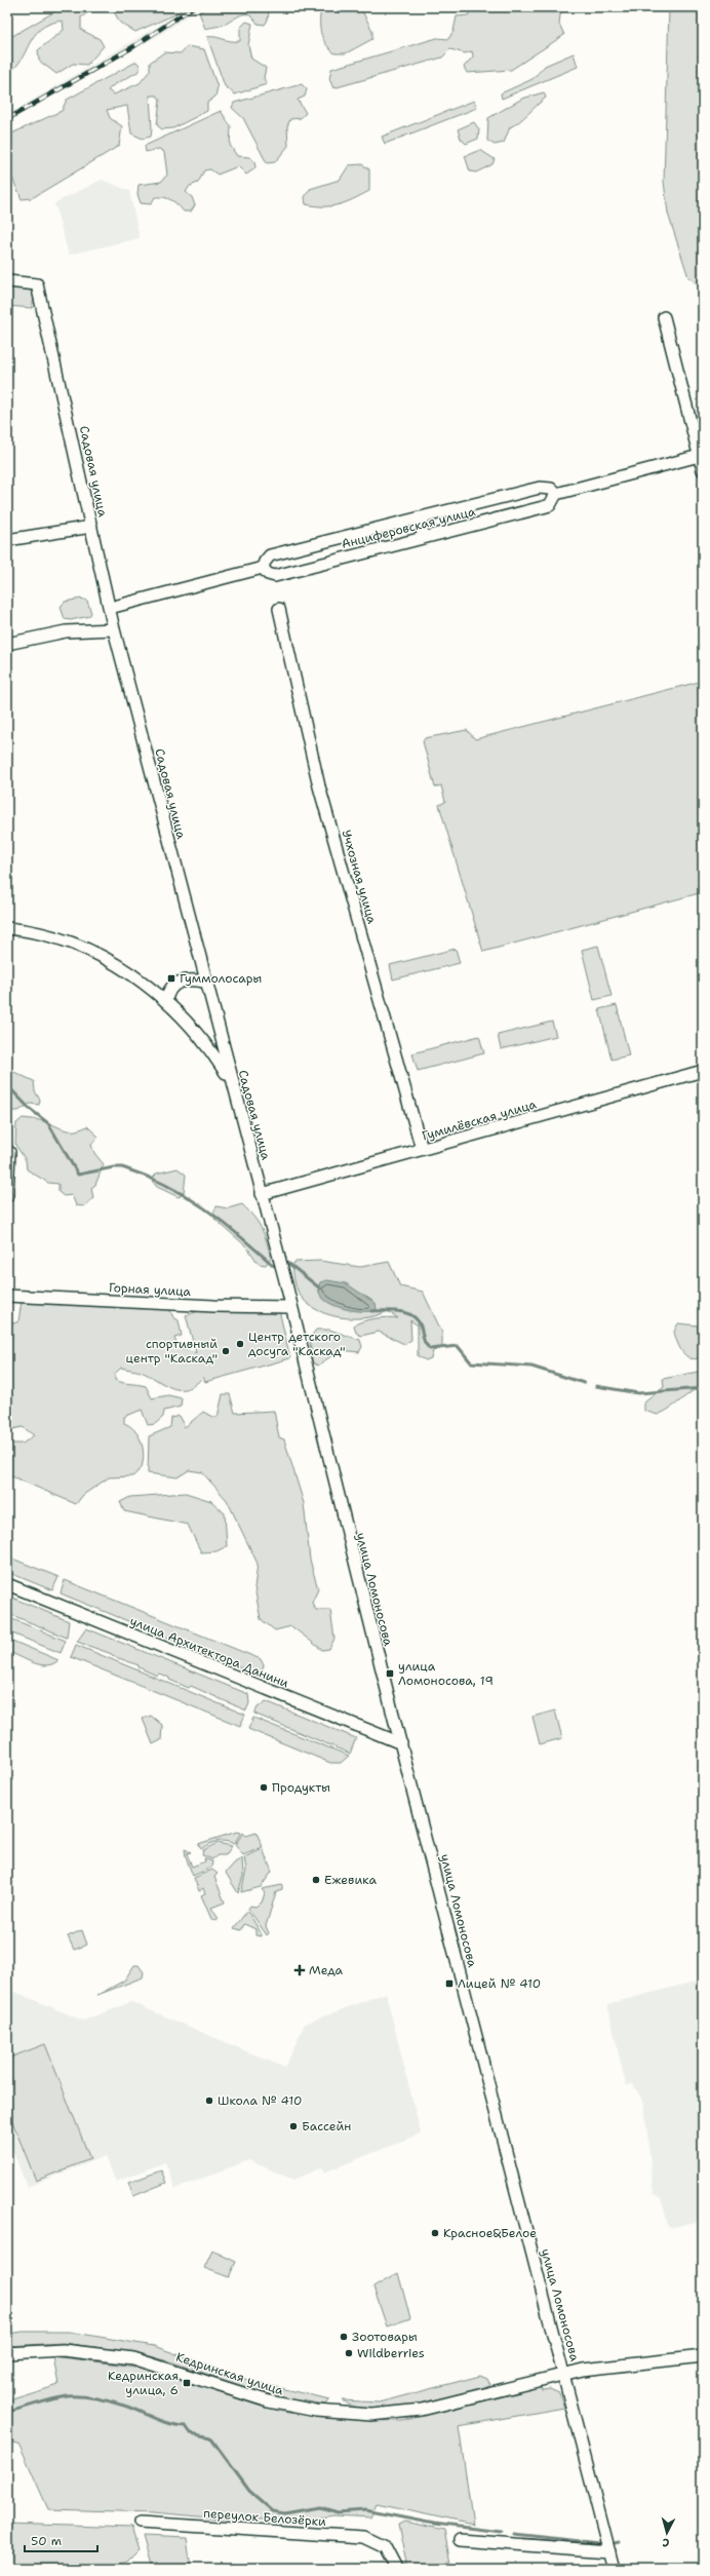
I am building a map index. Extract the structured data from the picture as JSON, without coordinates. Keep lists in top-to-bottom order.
{
  "streets": {
    "street": [
      "Садовая улица",
      "Анциферовская улица",
      "Учхозная улица",
      "Гумилёвская улица",
      "Горная улица",
      "улица Ломоносова",
      "улица Архитектора Данини",
      "Кедринская улица",
      "переулок Белозёрки"
    ]
  },
  "crossings": [
    ["Садовая улица", "Гумилёвская улица"],
    ["Садовая улица", "Горная улица"],
    ["Садовая улица", "улица Ломоносова"],
    ["Учхозная улица", "Гумилёвская улица"],
    ["Горная улица", "улица Ломоносова"],
    ["улица Ломоносова", "улица Архитектора Данини"],
    ["улица Ломоносова", "Кедринская улица"]
  ],
  "places": {
    "transit": [
      "Гуммолосары",
      "улица Ломоносова, 19",
      "Лицей № 410",
      "Кедринская улица, 6"
    ],
    "other": [
      "Центр детского досуга \"Каскад\"",
      "спортивный центр \"Каскад\"",
      "Продукты",
      "Ежевика",
      "Школа № 410",
      "Бассейн",
      "Красное&Белое",
      "Зоотовары",
      "Wildberries"
    ],
    "health": ["Меда"]
  },
  "scale_bar": "50 m",
  "north": "bottom"
}
